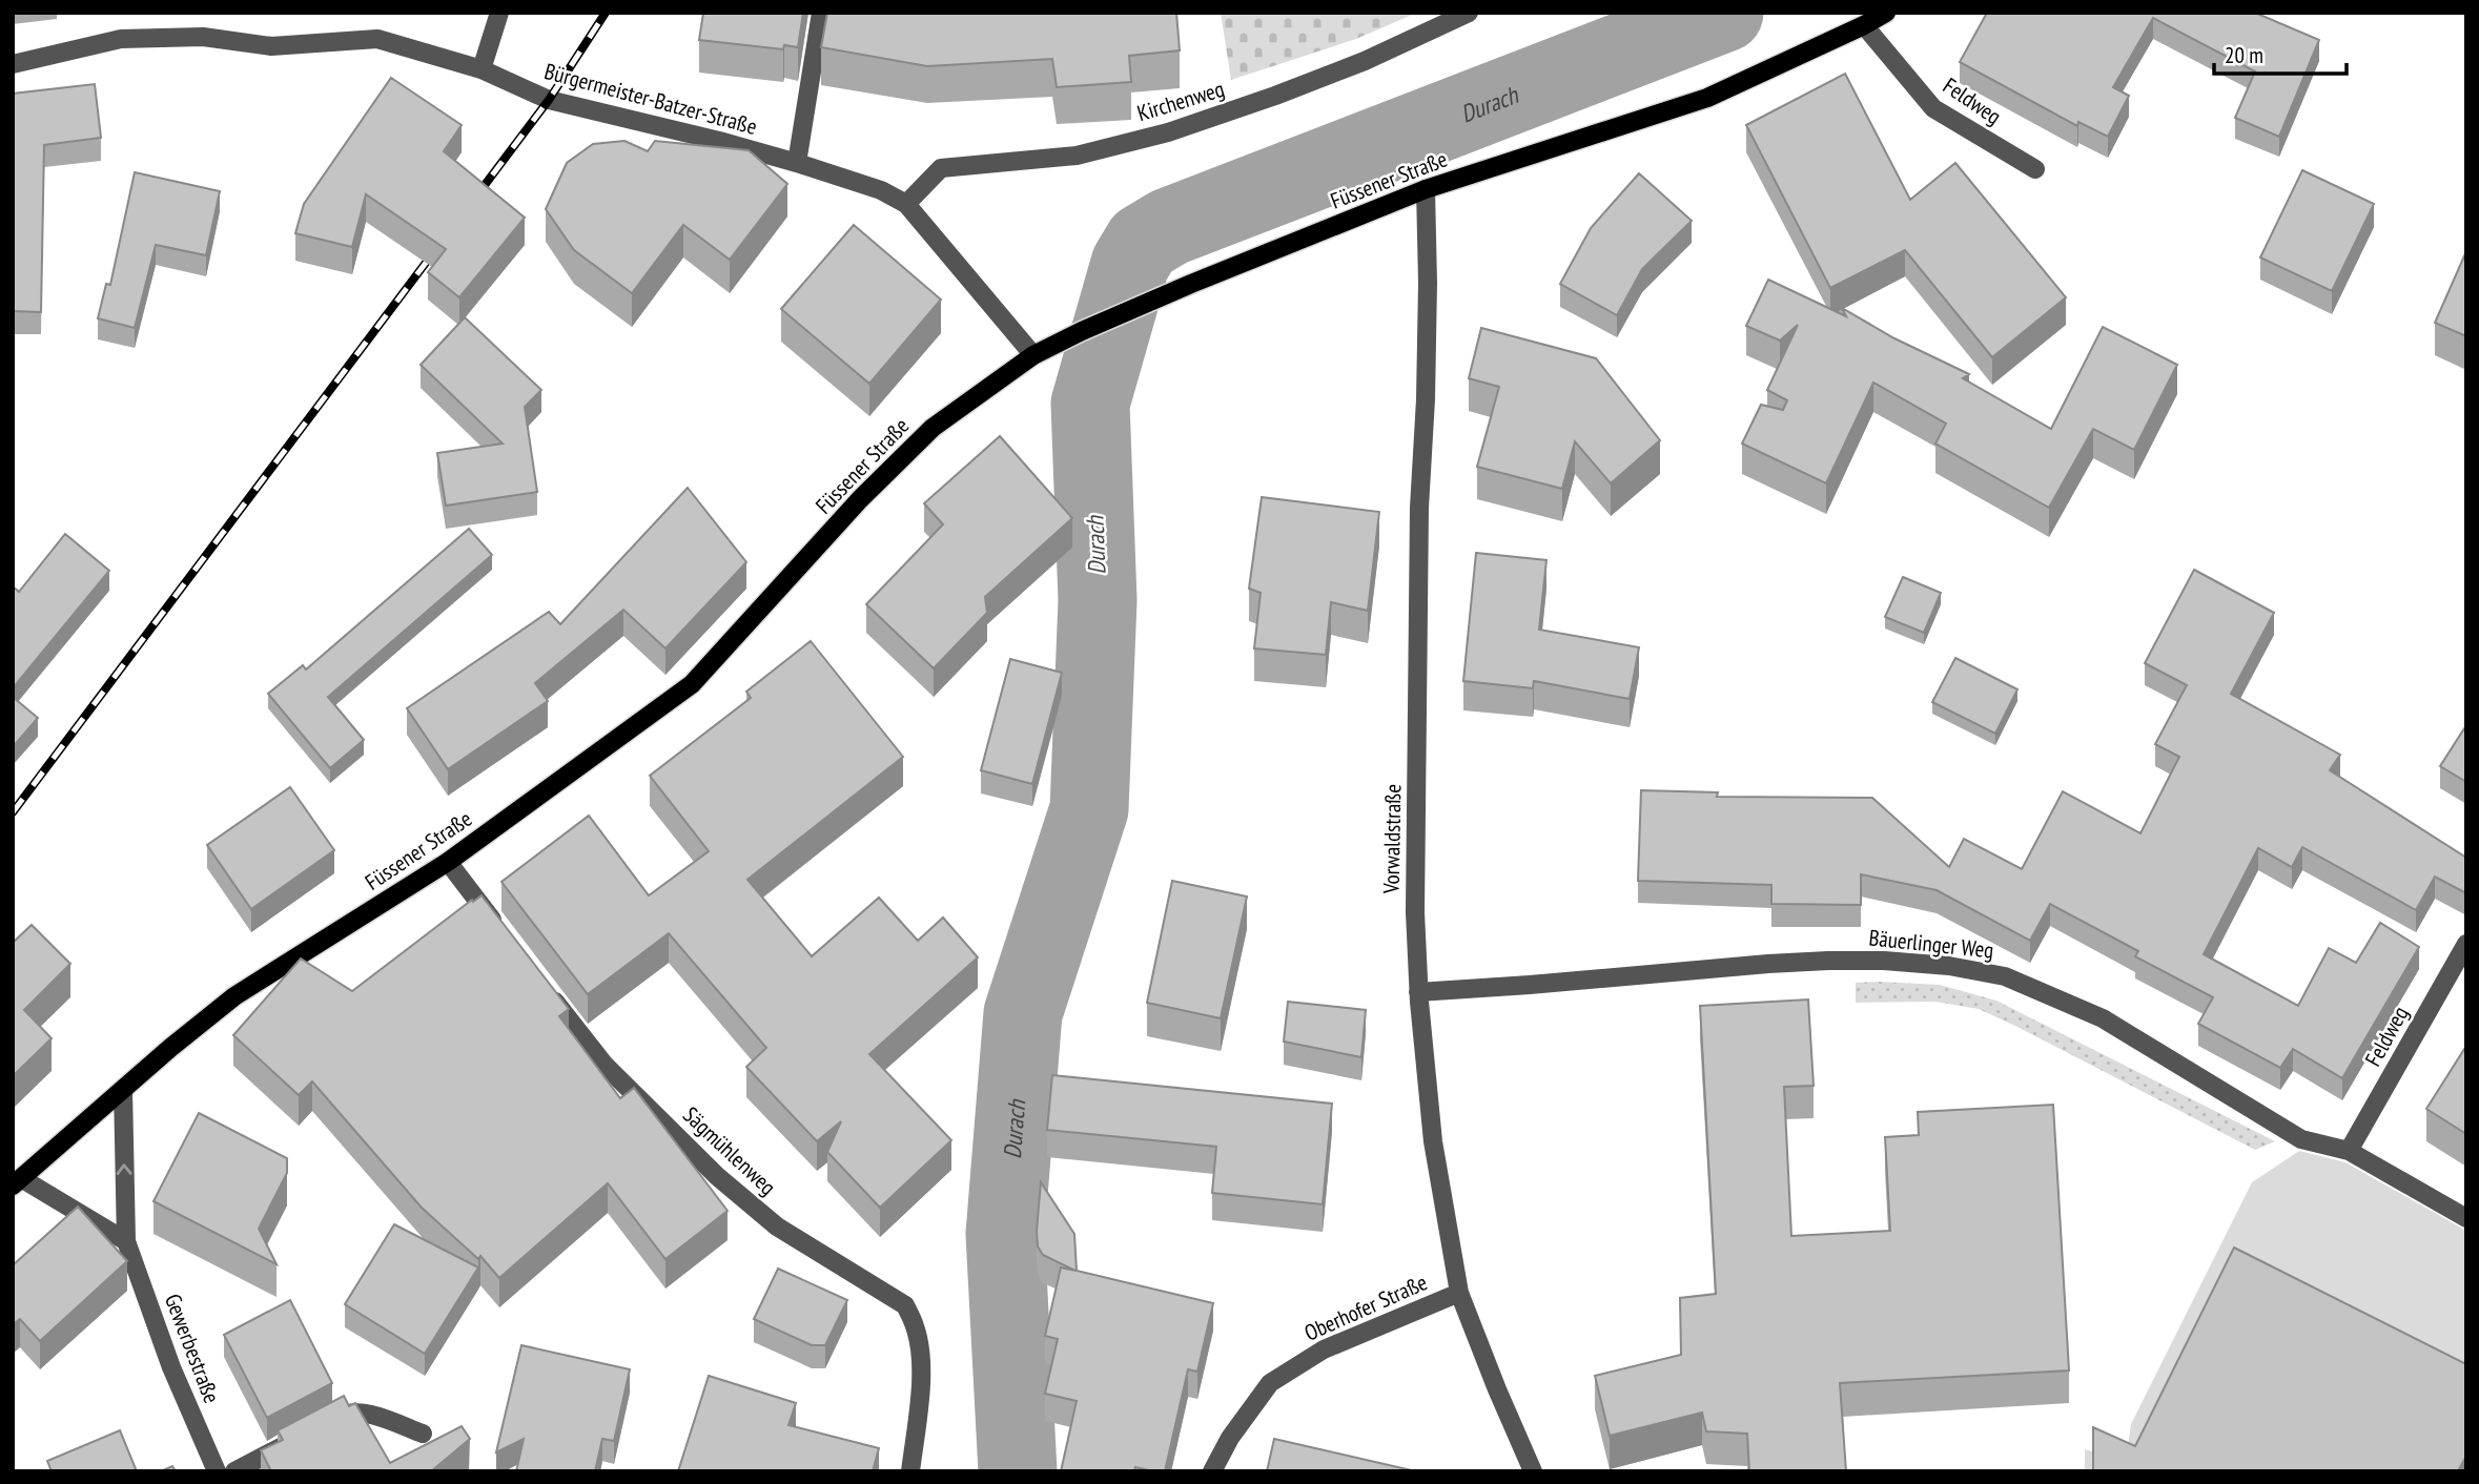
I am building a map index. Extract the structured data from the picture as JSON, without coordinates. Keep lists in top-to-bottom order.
{
  "streets": {
    "main road": ["Füssener Straße"],
    "street": [
      "Bürgermeister-Batzer-Straße",
      "Kirchenweg",
      "Feldweg",
      "Vorwaldstraße",
      "Bäuerlinger Weg",
      "Sägmühlenweg",
      "Oberhofer Straße",
      "Gewerbestraße"
    ]
  },
  "crossings": [
    ["Bürgermeister-Batzer-Straße", "Kirchenweg"],
    ["Bürgermeister-Batzer-Straße", "Füssener Straße"],
    ["Feldweg", "Füssener Straße"],
    ["Feldweg", "Bäuerlinger Weg"],
    ["Füssener Straße", "Vorwaldstraße"],
    ["Füssener Straße", "Gewerbestraße"],
    ["Vorwaldstraße", "Bäuerlinger Weg"],
    ["Vorwaldstraße", "Oberhofer Straße"]
  ],
  "one_way": ["Gewerbestraße"],
  "water": ["Durach"],
  "scale_bar": "20 m"
}
